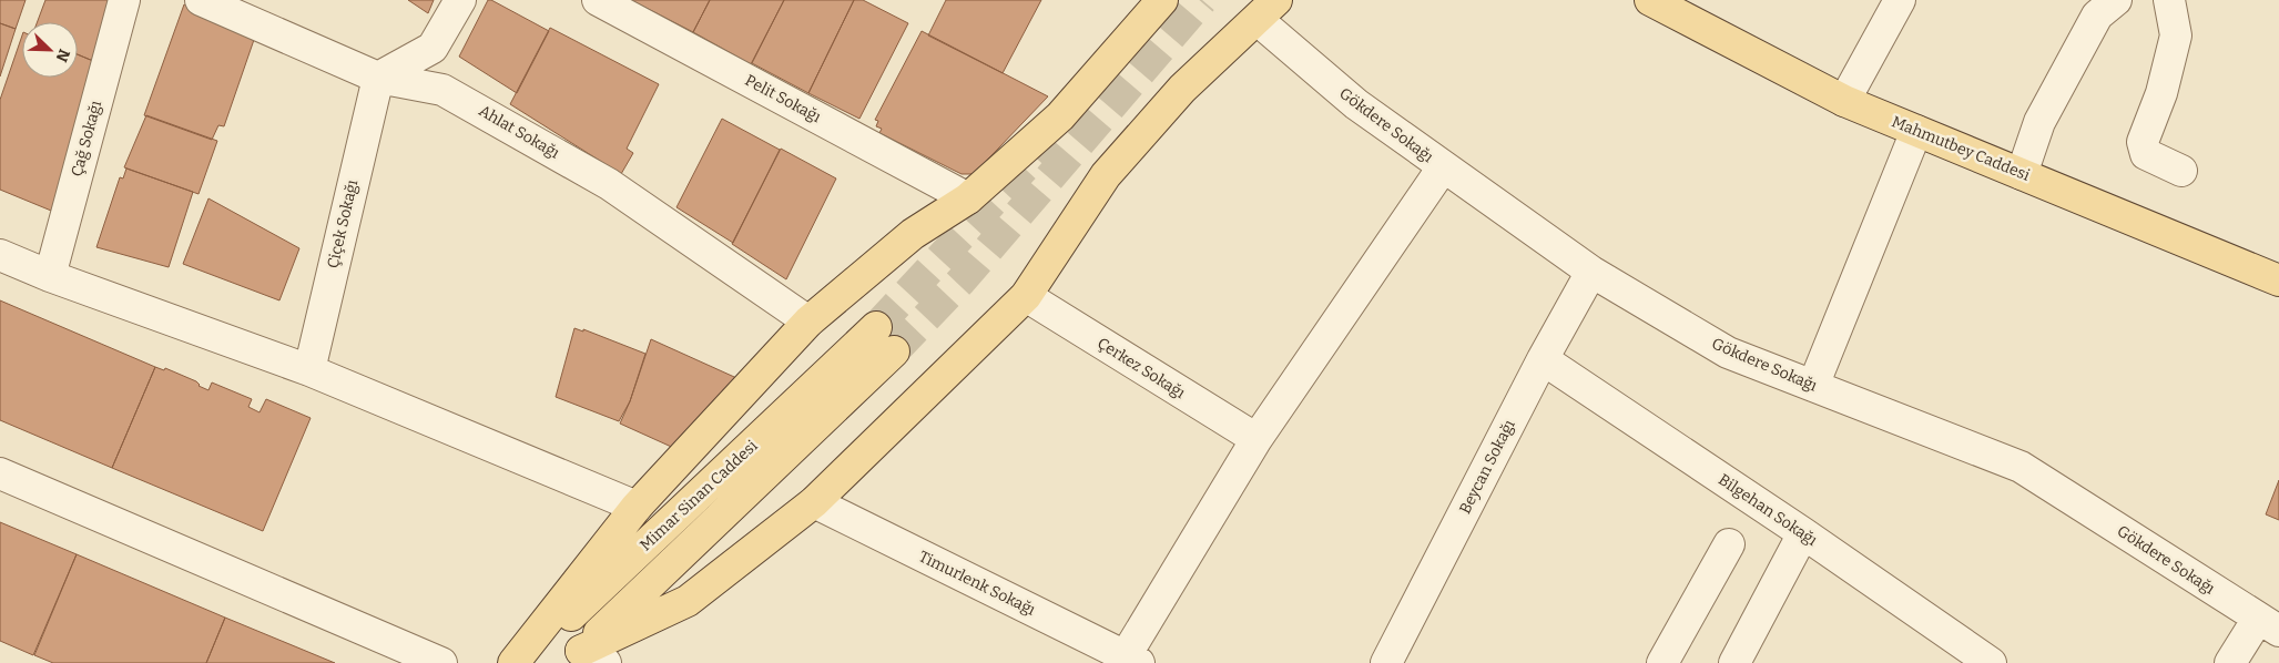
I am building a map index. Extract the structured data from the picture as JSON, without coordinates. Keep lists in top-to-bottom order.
{
  "streets": {
    "main road": ["Mahmutbey Caddesi", "Mimar Sinan Caddesi"],
    "street": [
      "Pelit Sokağı",
      "Gökdere Sokağı",
      "Ahlat Sokağı",
      "Çağ Sokağı",
      "Çiçek Sokağı",
      "Çerkez Sokağı",
      "Beycan Sokağı",
      "Bilgehan Sokağı",
      "Timurlenk Sokağı"
    ]
  },
  "crossings": [
    ["Gökdere Sokağı", "Beycan Sokağı"],
    ["Ahlat Sokağı", "Çiçek Sokağı"],
    ["Beycan Sokağı", "Bilgehan Sokağı"]
  ],
  "north": "bottom right"
}
